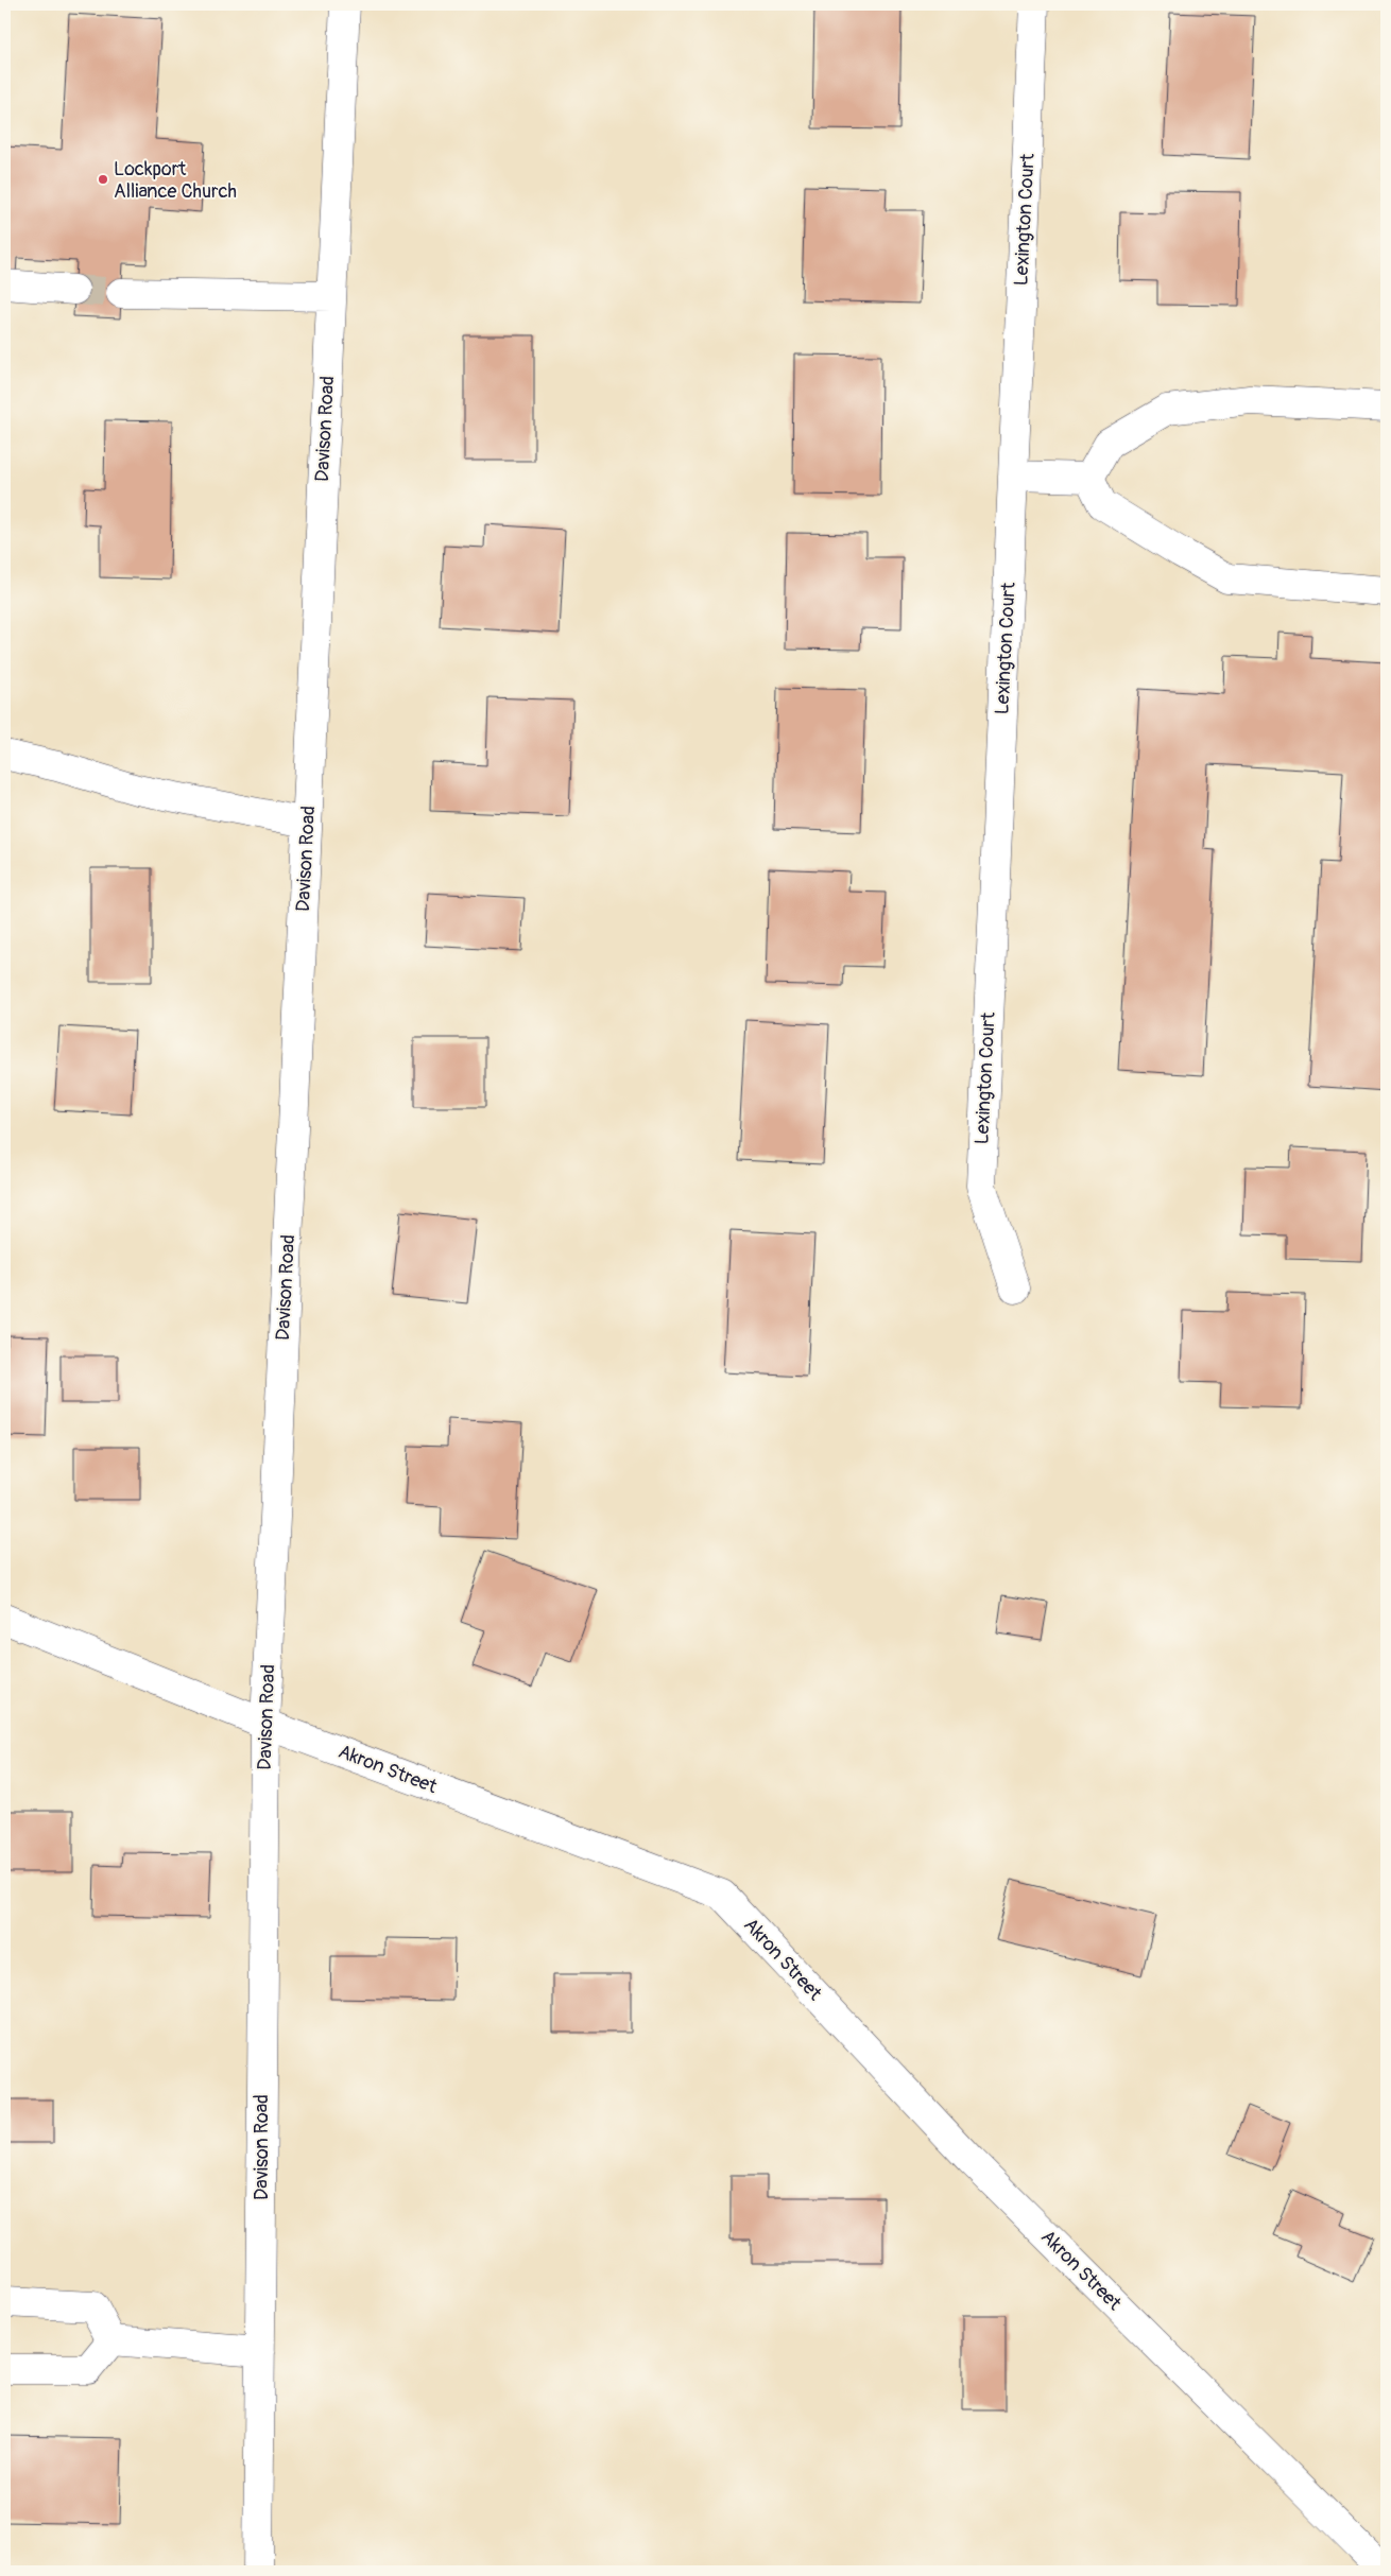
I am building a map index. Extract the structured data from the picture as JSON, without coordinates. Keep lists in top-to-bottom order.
{
  "streets": {
    "street": ["Lexington Court", "Davison Road", "Akron Street"]
  },
  "crossings": [
    ["Davison Road", "Akron Street"]
  ],
  "places": ["Lockport Alliance Church"]
}
